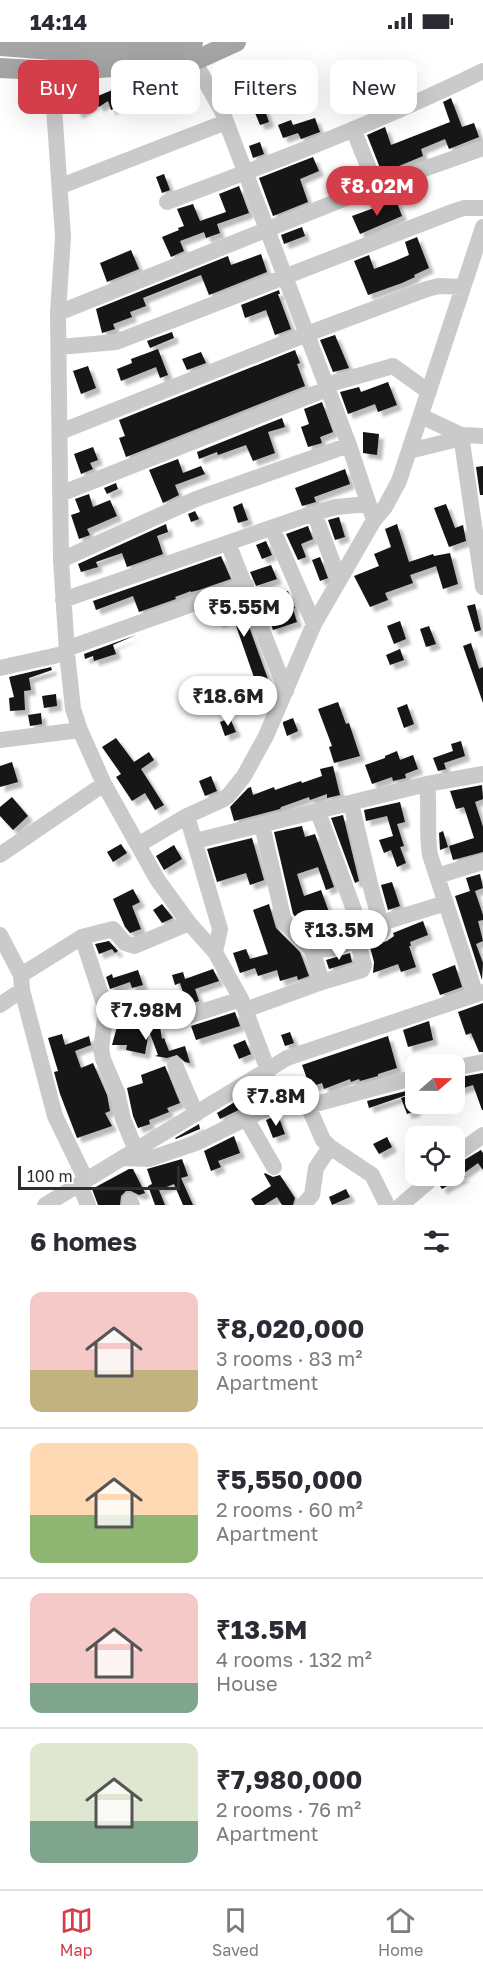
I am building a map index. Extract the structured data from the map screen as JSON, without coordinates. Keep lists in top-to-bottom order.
{
  "scale_bar": "100 m",
  "north": "right",
  "page": {
    "status": "14:14",
    "chip": [
      "Buy",
      "Rent",
      "Filters",
      "New"
    ],
    "price": [
      "₹8.02M",
      "₹5.55M",
      "₹18.6M",
      "₹13.5M",
      "₹7.98M",
      "₹7.8M"
    ],
    "scale": "100 m",
    "heading": "6 homes",
    "list": [
      {
        "name": "₹8,020,000",
        "note": "3 rooms · 83 m² · Apartment"
      },
      {
        "name": "₹5,550,000",
        "note": "2 rooms · 60 m² · Apartment"
      },
      {
        "name": "₹13.5M",
        "note": "4 rooms · 132 m² · House"
      },
      {
        "name": "₹7,980,000",
        "note": "2 rooms · 76 m² · Apartment"
      }
    ],
    "tabs": ["Map", "Saved", "Home"]
  }
}
